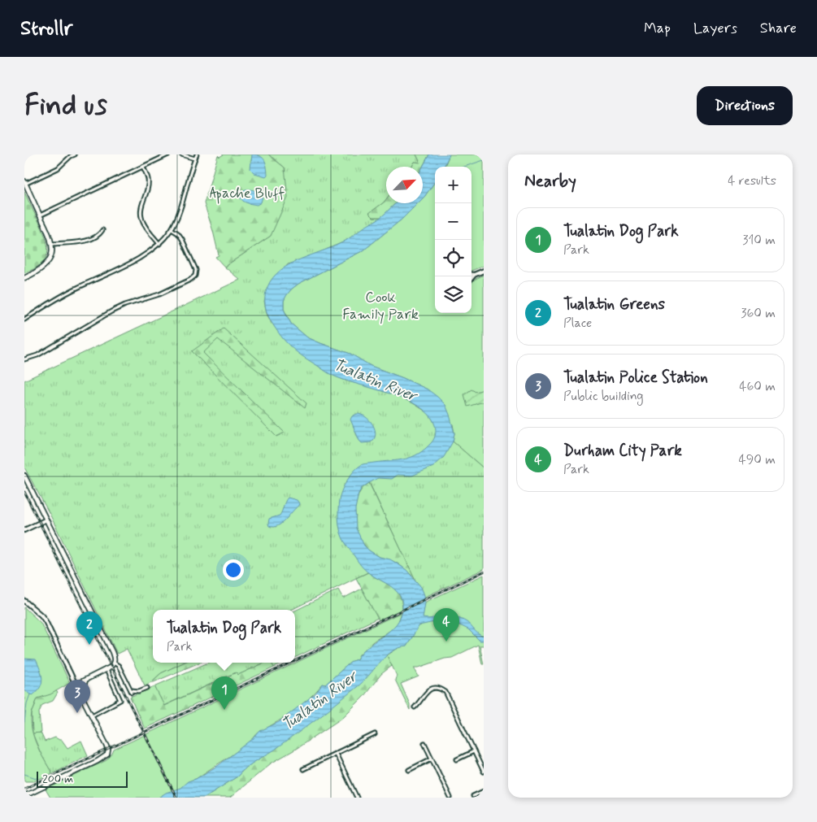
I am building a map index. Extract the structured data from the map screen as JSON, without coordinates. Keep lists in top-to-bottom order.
{
  "water": ["Tualatin River"],
  "parks": ["Apache Bluff", "Cook Family Park"],
  "scale_bar": "200 m",
  "north": "top right",
  "page": {
    "header": "Strollr",
    "nav": ["Map", "Layers", "Share"],
    "buttons": "Directions",
    "title": "Find us",
    "heading": ["Nearby", "4 results"],
    "map_buttons": ["+", "−"],
    "list": [
      {
        "mark": "1",
        "name": "Tualatin Dog Park",
        "note": "Park",
        "value": "310 m"
      },
      {
        "mark": "2",
        "name": "Tualatin Greens",
        "note": "Place",
        "value": "360 m"
      },
      {
        "mark": "3",
        "name": "Tualatin Police Station",
        "note": "Public building",
        "value": "460 m"
      },
      {
        "mark": "4",
        "name": "Durham City Park",
        "note": "Park",
        "value": "490 m"
      }
    ],
    "pins": [
      "4",
      "2",
      "1",
      "3"
    ],
    "popup": ["Tualatin Dog Park", "Park"],
    "scale": "200 m"
  }
}
